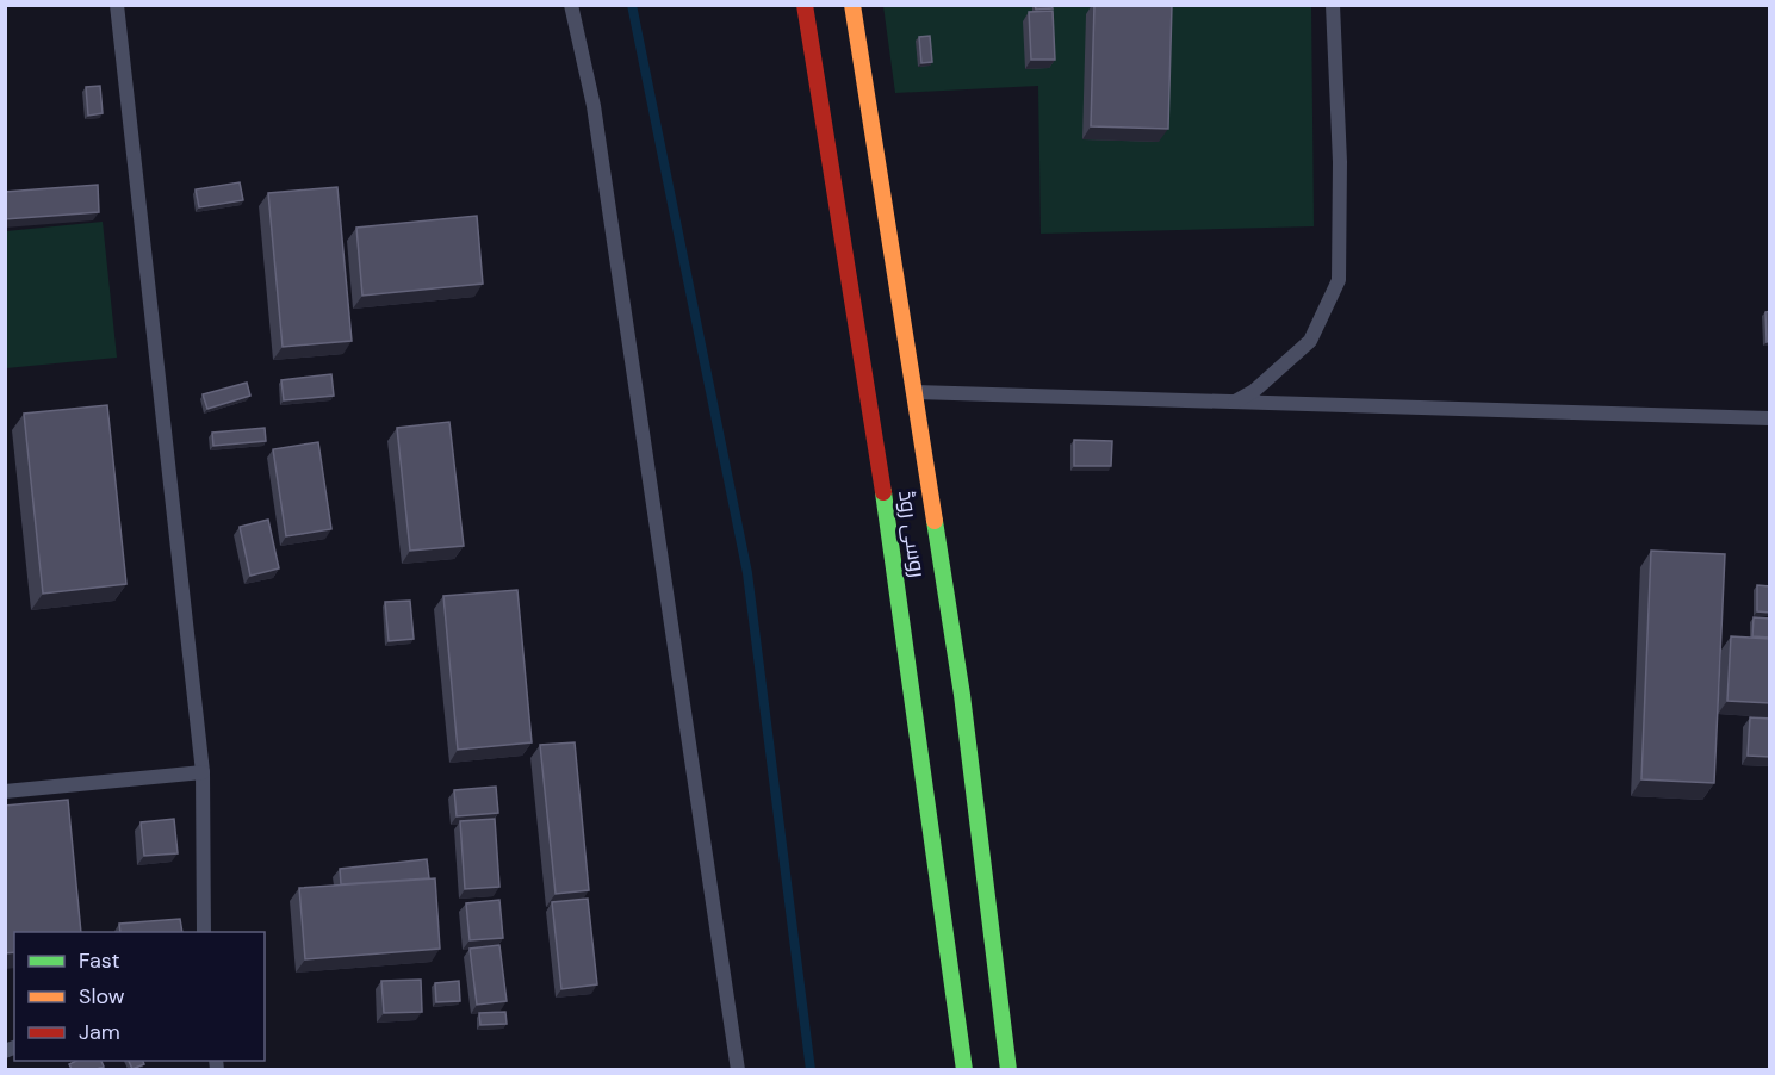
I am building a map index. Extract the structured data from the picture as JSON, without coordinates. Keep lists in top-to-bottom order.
{
  "streets": {
    "main road": ["روسی روڈ"]
  },
  "legend": ["Fast", "Slow", "Jam"]
}
